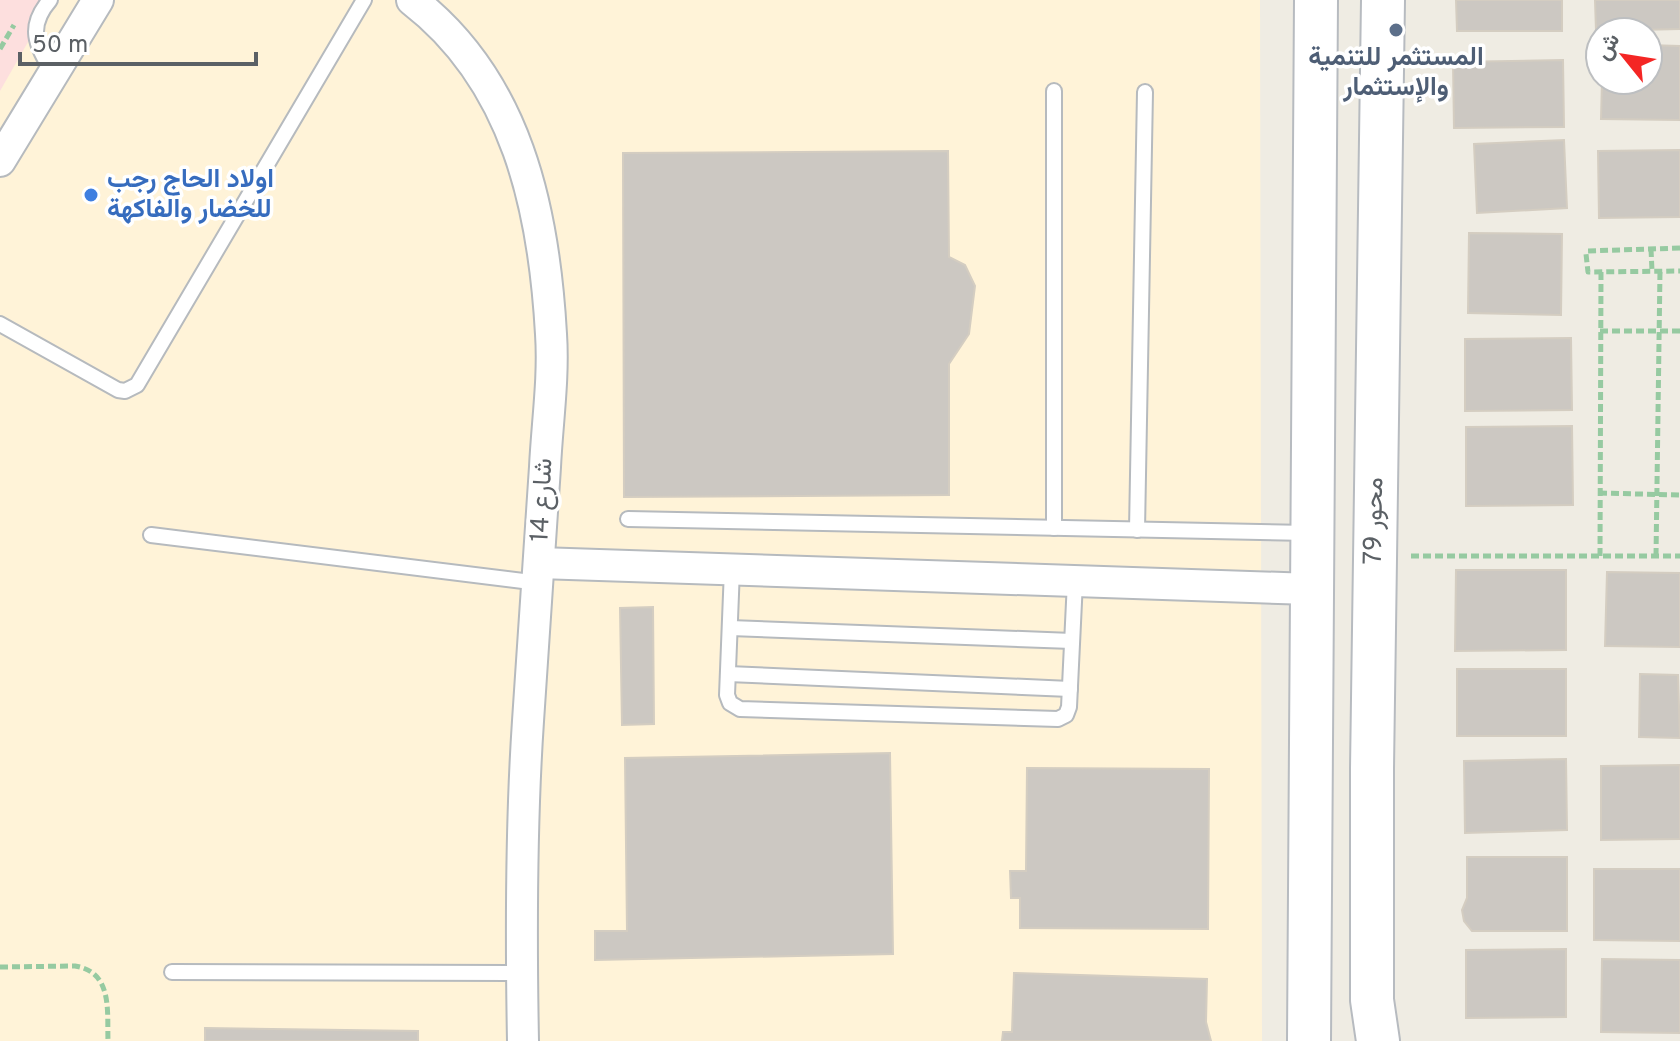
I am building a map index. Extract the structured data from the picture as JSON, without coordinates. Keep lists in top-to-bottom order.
{
  "streets": {
    "main road": ["محور 79"],
    "street": ["شارع 14"]
  },
  "places": ["المستثمر للتنمية والإستثمار", "اولاد الحاج رجب للخضار والفاكهة"],
  "scale_bar": "50 m",
  "north": "top left"
}
